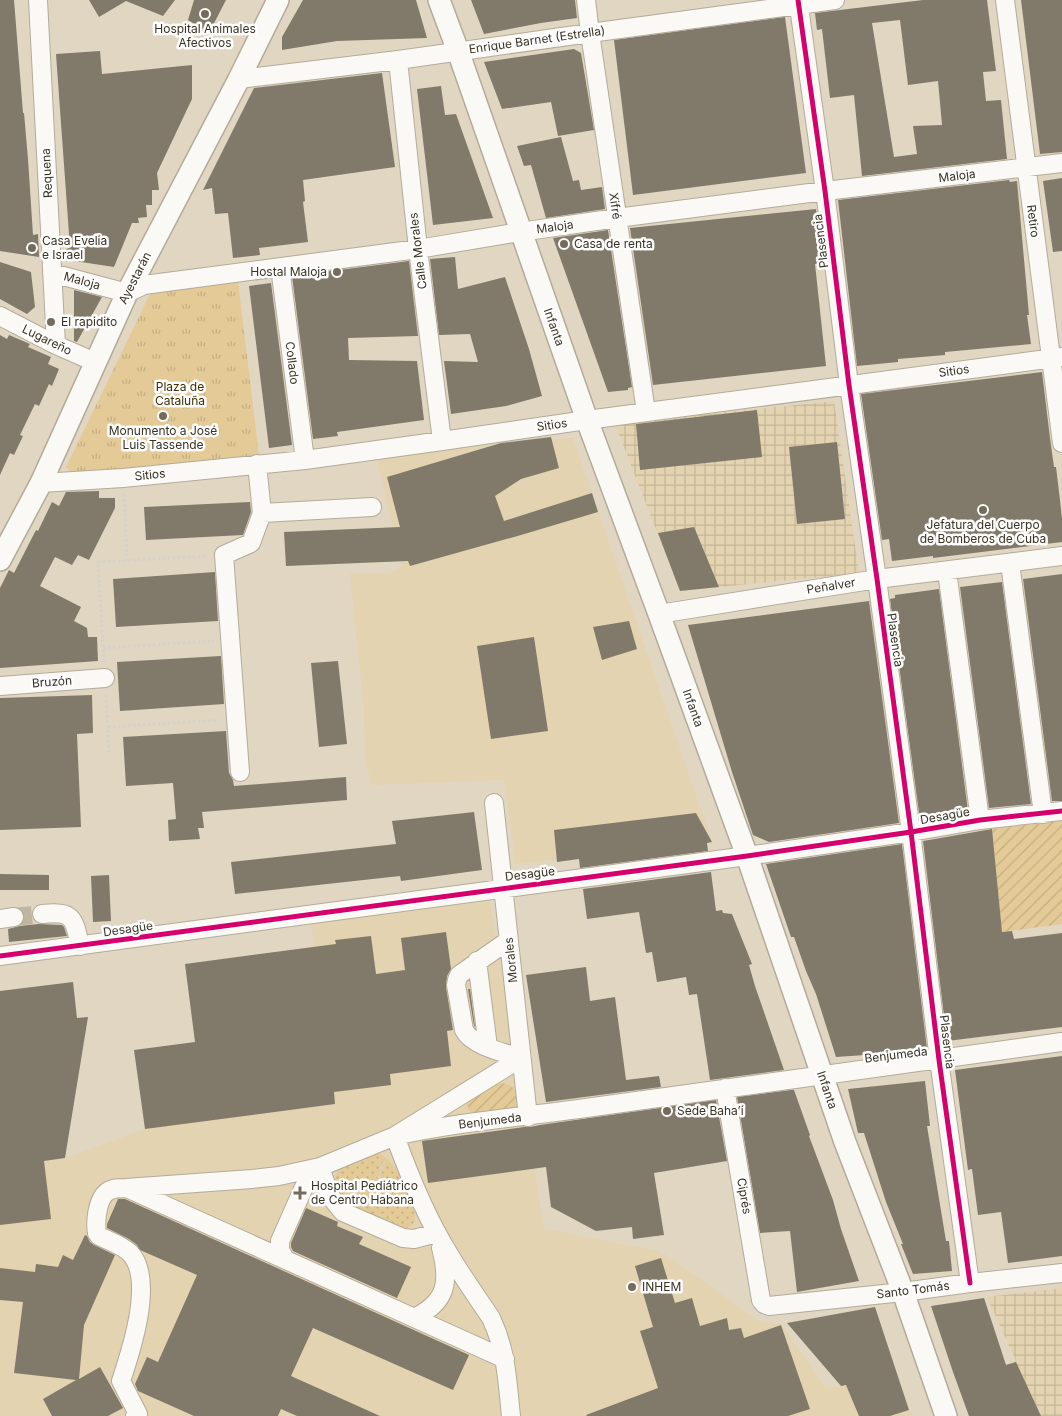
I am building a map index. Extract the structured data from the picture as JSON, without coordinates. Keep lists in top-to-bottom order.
{
  "streets": {
    "main road": ["Ayestarán", "Infanta"],
    "street": [
      "Enrique Barnet (Estrella)",
      "Requena",
      "Maloja",
      "Xifré",
      "Retiro",
      "Plasencia",
      "Calle Morales",
      "Lugareño",
      "Collado",
      "Sitios",
      "Peñalver",
      "Bruzón",
      "Desagüe",
      "Morales",
      "Benjumeda",
      "Ciprés",
      "Santo Tomás"
    ]
  },
  "crossings": [
    ["Enrique Barnet (Estrella)", "Xifré"],
    ["Enrique Barnet (Estrella)", "Plasencia"],
    ["Enrique Barnet (Estrella)", "Calle Morales"],
    ["Enrique Barnet (Estrella)", "Ayestarán"],
    ["Enrique Barnet (Estrella)", "Infanta"],
    ["Requena", "Maloja"],
    ["Requena", "Lugareño"],
    ["Maloja", "Xifré"],
    ["Maloja", "Retiro"],
    ["Maloja", "Plasencia"],
    ["Maloja", "Calle Morales"],
    ["Maloja", "Ayestarán"],
    ["Maloja", "Infanta"],
    ["Maloja", "Collado"],
    ["Xifré", "Sitios"],
    ["Retiro", "Sitios"],
    ["Plasencia", "Sitios"],
    ["Plasencia", "Peñalver"],
    ["Plasencia", "Desagüe"],
    ["Plasencia", "Benjumeda"],
    ["Plasencia", "Santo Tomás"],
    ["Calle Morales", "Sitios"],
    ["Ayestarán", "Lugareño"],
    ["Ayestarán", "Sitios"],
    ["Infanta", "Sitios"],
    ["Infanta", "Peñalver"],
    ["Infanta", "Desagüe"],
    ["Infanta", "Benjumeda"],
    ["Infanta", "Santo Tomás"],
    ["Collado", "Sitios"],
    ["Desagüe", "Morales"],
    ["Morales", "Benjumeda"],
    ["Benjumeda", "Ciprés"],
    ["Ciprés", "Santo Tomás"]
  ],
  "parks": ["Plaza de Cataluña"],
  "places": {
    "other": [
      "Hospital Animales Afectivos",
      "Casa de renta",
      "Casa Evelia e Israel",
      "Hostal Maloja",
      "El rapidito",
      "Monumento a José Luis Tassende",
      "Jefatura del Cuerpo de Bomberos de Cuba",
      "Sede Baha’i",
      "INHEM"
    ],
    "health": ["Hospital Pediátrico de Centro Habana"]
  }
}
